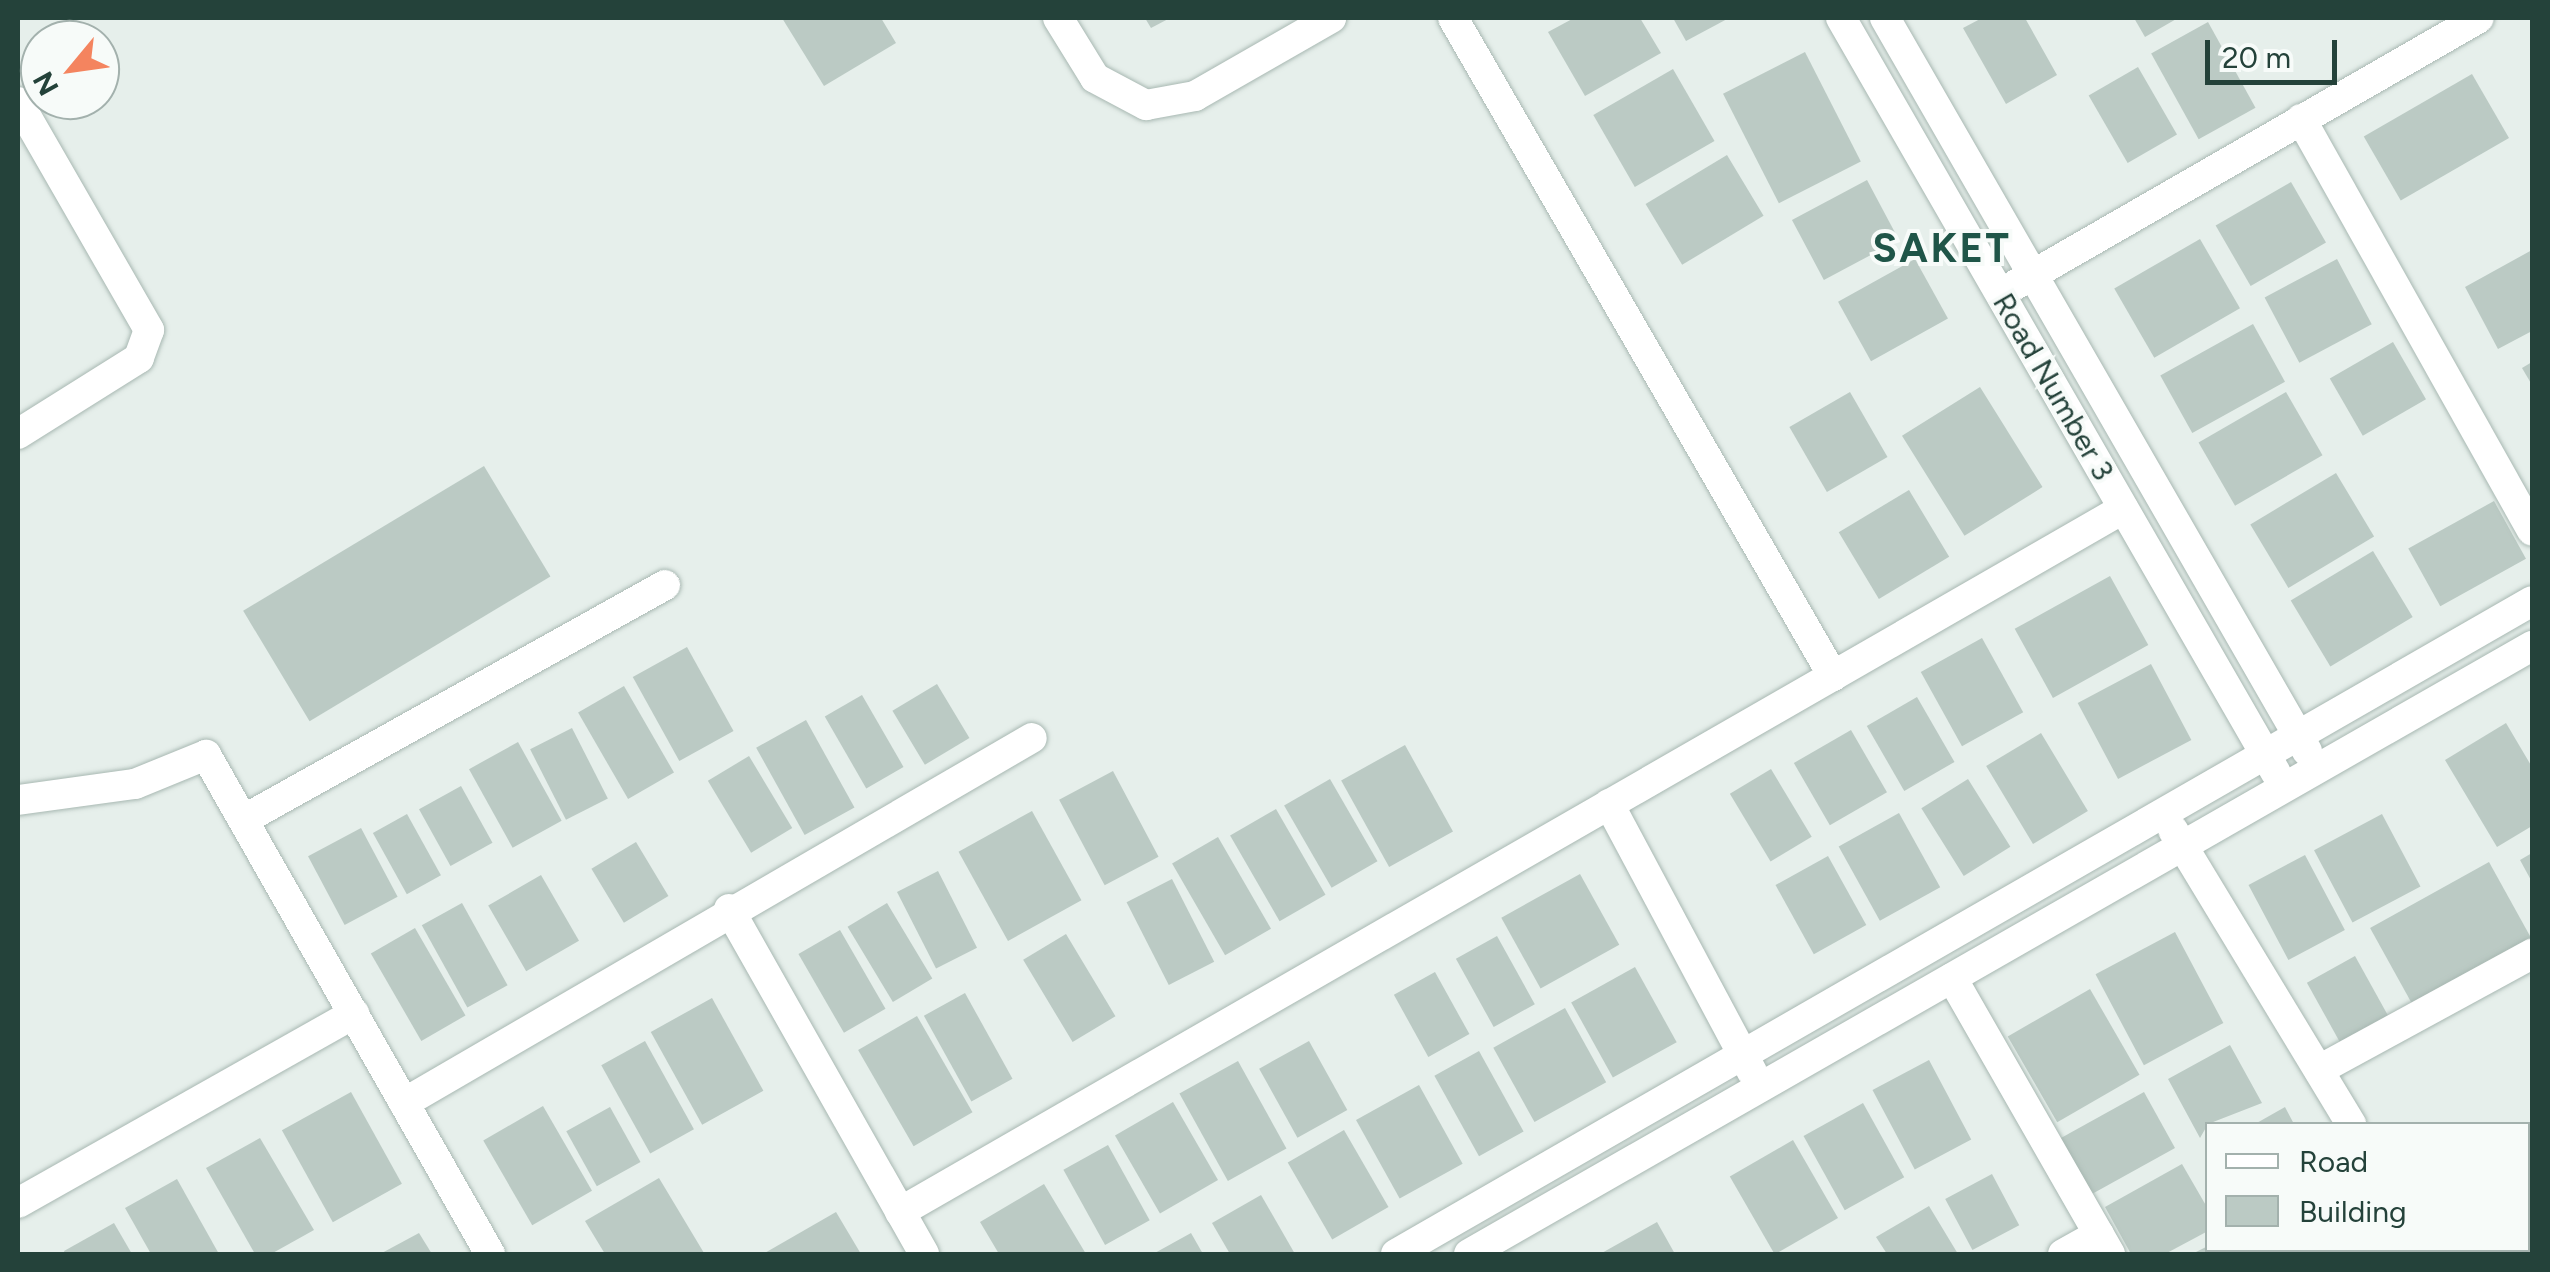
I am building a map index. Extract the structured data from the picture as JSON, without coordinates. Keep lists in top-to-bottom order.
{
  "streets": {
    "street": ["Road Number 3"]
  },
  "districts": ["SAKET"],
  "legend": ["Road", "Building"],
  "scale_bar": "20 m",
  "north": "bottom left"
}
